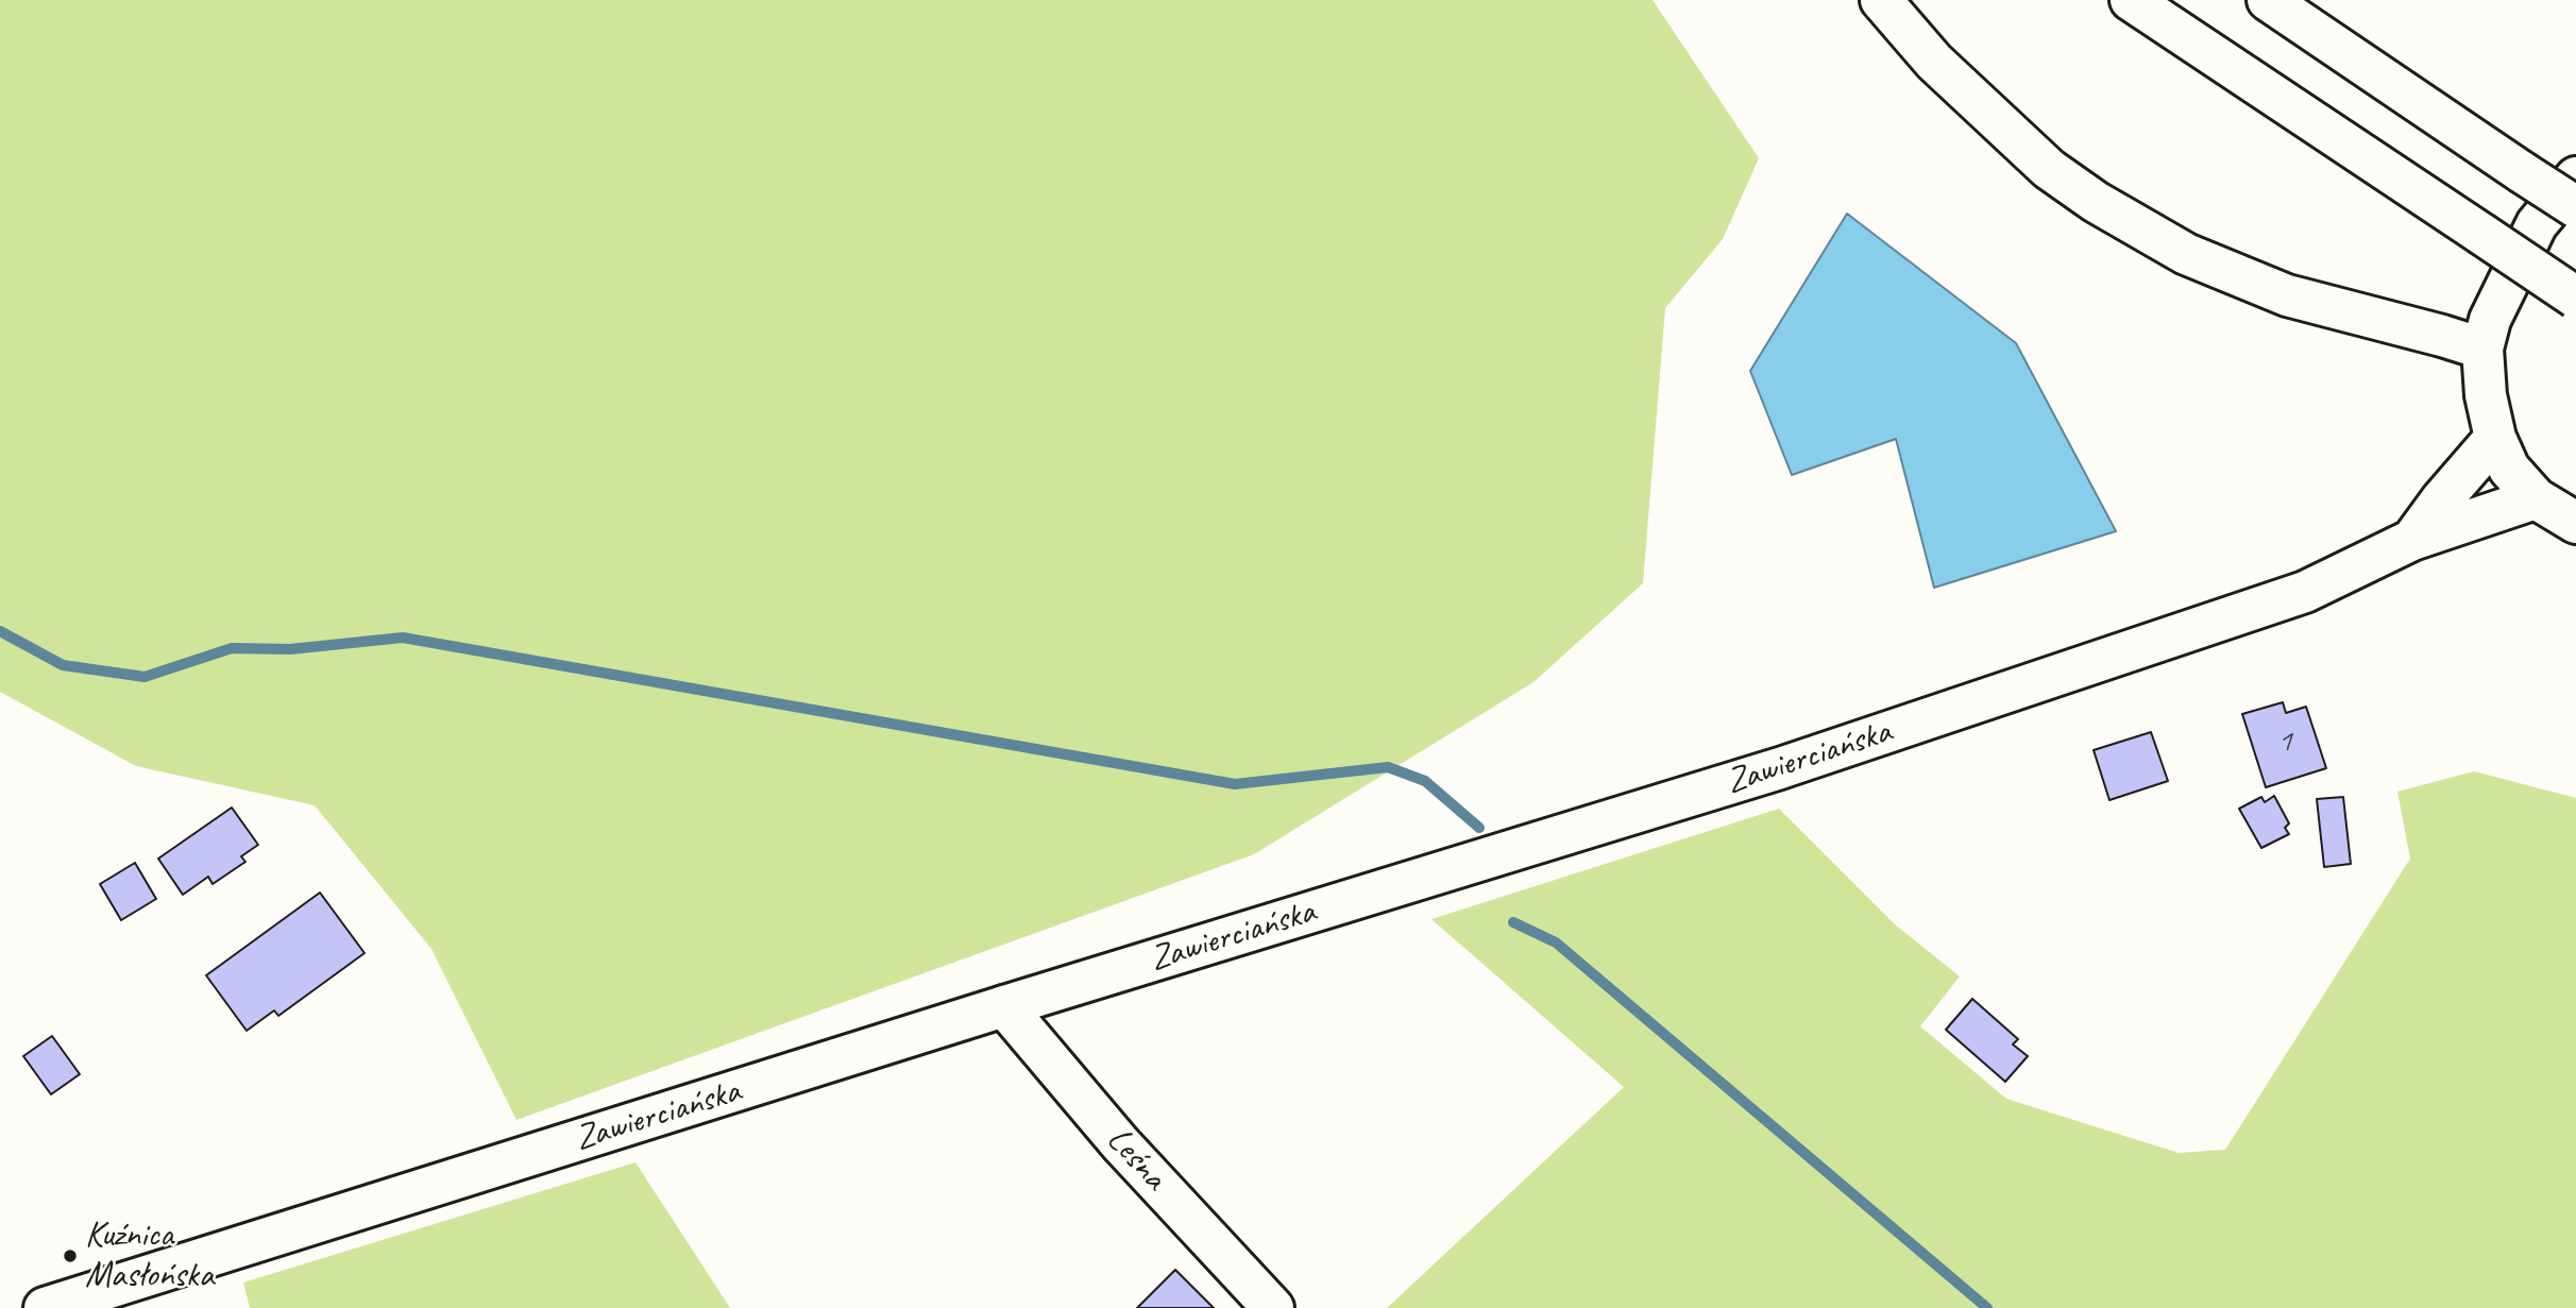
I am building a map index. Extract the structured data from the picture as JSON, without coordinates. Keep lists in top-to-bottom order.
{
  "streets": {
    "main road": ["Zawierciańska", "Leśna"]
  },
  "crossings": [
    ["Zawierciańska", "Leśna"]
  ],
  "places": ["Kuźnica Masłońska"],
  "house_numbers": ["1"]
}
